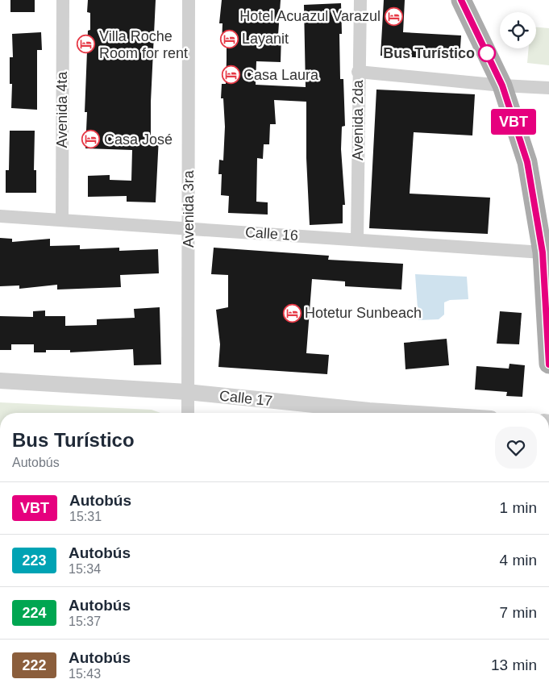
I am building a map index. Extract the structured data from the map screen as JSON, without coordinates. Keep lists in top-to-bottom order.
{
  "streets": {
    "street": [
      "Avenida 4ta",
      "Avenida 2da",
      "Avenida 3ra",
      "Calle 16",
      "Calle 17"
    ]
  },
  "crossings": [
    ["Avenida 4ta", "Calle 16"],
    ["Avenida 2da", "Calle 16"],
    ["Avenida 3ra", "Calle 16"],
    ["Avenida 3ra", "Calle 17"]
  ],
  "places": {
    "hotel": [
      "Hotel Acuazul Varazul",
      "Layanit",
      "Villa Roche Room for rent",
      "Casa Laura",
      "Casa José",
      "Hotetur Sunbeach"
    ],
    "other": ["Bus Turístico"]
  },
  "lines": ["bus line VBT"],
  "page": {
    "on_map": "VBT",
    "heading": ["Bus Turístico", "Autobús"],
    "list": [
      {
        "mark": "VBT",
        "name": "Autobús",
        "note": "15:31",
        "value": "1 min"
      },
      {
        "mark": "223",
        "name": "Autobús",
        "note": "15:34",
        "value": "4 min"
      },
      {
        "mark": "224",
        "name": "Autobús",
        "note": "15:37",
        "value": "7 min"
      },
      {
        "mark": "222",
        "name": "Autobús",
        "note": "15:43",
        "value": "13 min"
      }
    ]
  }
}
